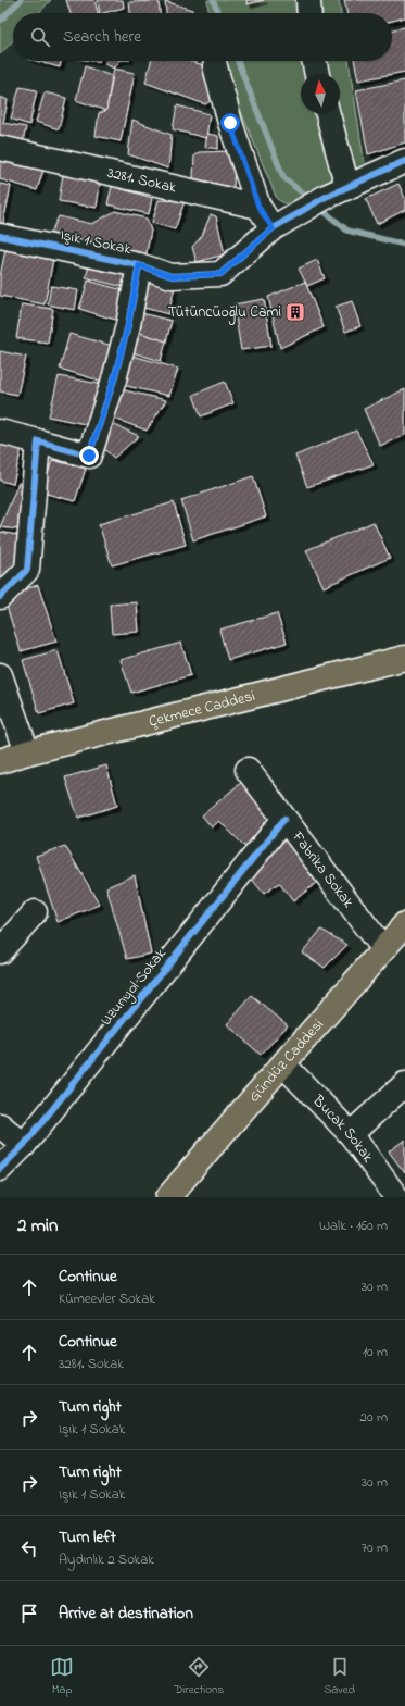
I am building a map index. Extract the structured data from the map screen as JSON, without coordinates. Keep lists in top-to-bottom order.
{
  "streets": {
    "main road": ["Çekmece Caddesi", "Gündüz Caddesi"],
    "street": [
      "3281. Sokak",
      "Işık 1 Sokak",
      "Fabrika Sokak",
      "Uzunyol Sokak",
      "Bucak Sokak"
    ]
  },
  "crossings": [
    ["Fabrika Sokak", "Uzunyol Sokak"],
    ["Fabrika Sokak", "Gündüz Caddesi"],
    ["Gündüz Caddesi", "Bucak Sokak"]
  ],
  "places": {
    "building": ["Tütüncüoğlu Cami"]
  },
  "north": "top",
  "page": {
    "search": "Search here",
    "heading": ["2 min", "Walk · 160 m"],
    "list": [
      ["Continue", "Kümeevler Sokak", "30 m"],
      ["Continue", "3281. Sokak", "10 m"],
      ["Turn right", "Işık 1 Sokak", "20 m"],
      ["Turn right", "Işık 1 Sokak", "30 m"],
      ["Turn left", "Aydınlık 2 Sokak", "70 m"],
      "Arrive at destination"
    ],
    "nav": ["Map", "Directions", "Saved"]
  }
}
